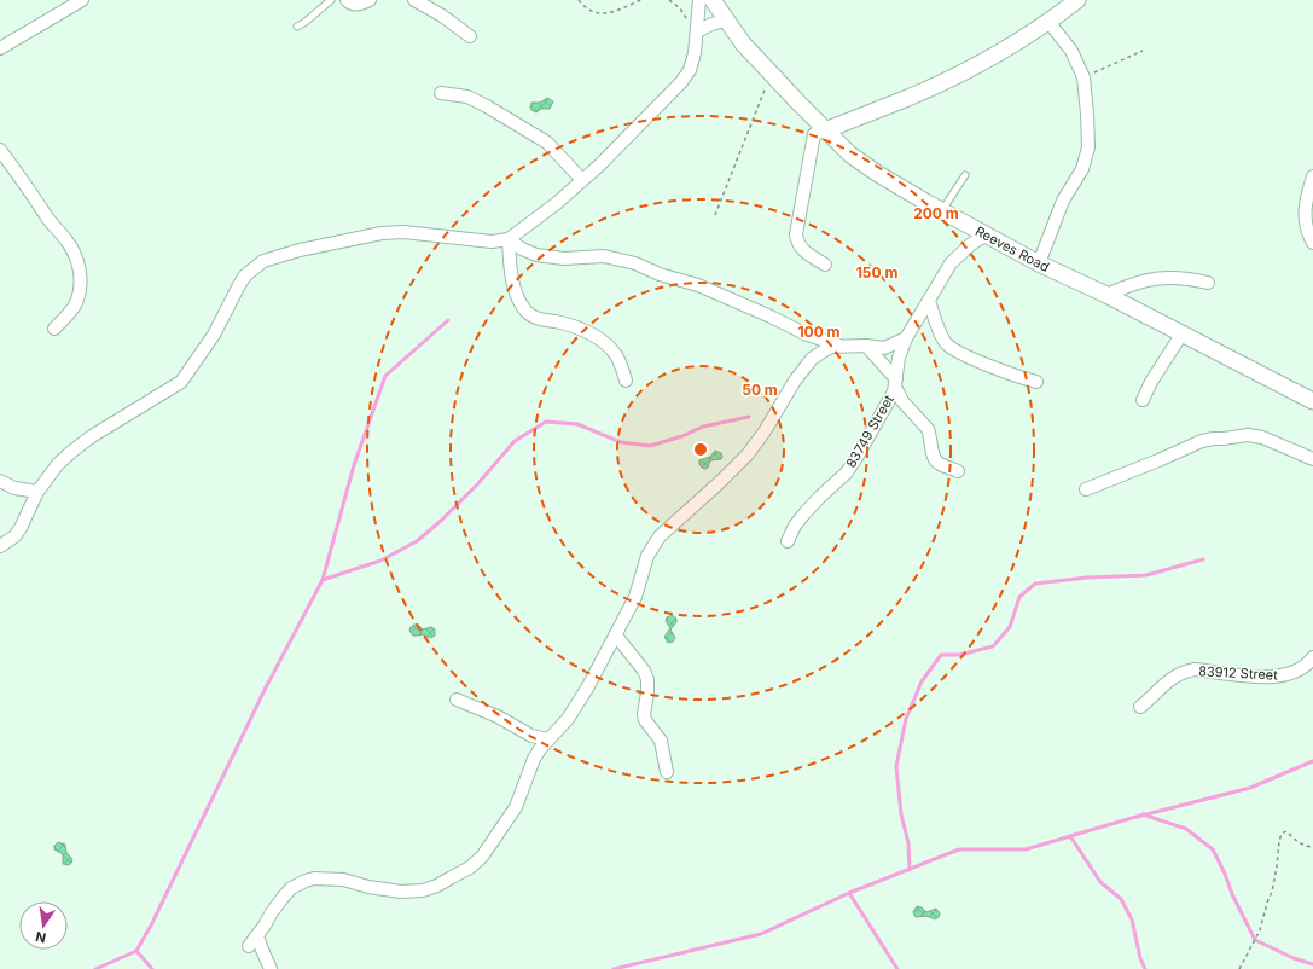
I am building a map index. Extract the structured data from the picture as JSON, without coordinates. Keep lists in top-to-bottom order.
{
  "streets": {
    "street": ["Reeves Road", "83749 Street", "83912 Street"]
  },
  "crossings": [
    ["Reeves Road", "83749 Street"]
  ],
  "north": "bottom",
  "rings": [
    "200 m",
    "150 m",
    "100 m",
    "50 m"
  ]
}
